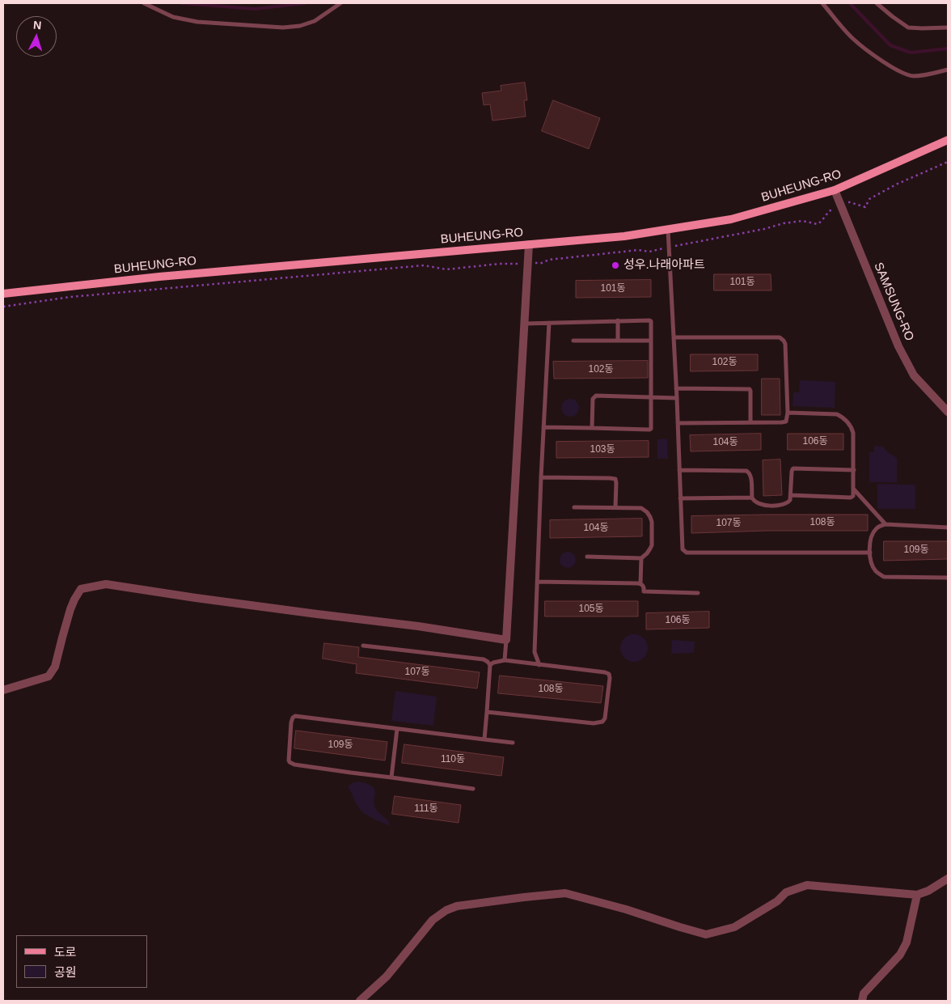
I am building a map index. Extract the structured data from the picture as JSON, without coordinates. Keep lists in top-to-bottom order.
{
  "streets": {
    "main road": ["BUHEUNG-RO"],
    "street": ["SAMSUNG-RO"]
  },
  "crossings": [
    ["BUHEUNG-RO", "SAMSUNG-RO"]
  ],
  "places": ["성우.나래아파트"],
  "house_numbers": [
    "101동",
    "101동",
    "102동",
    "102동",
    "106동",
    "104동",
    "103동",
    "108동",
    "107동",
    "104동",
    "109동",
    "105동",
    "106동",
    "107동",
    "108동",
    "109동",
    "110동",
    "111동"
  ],
  "legend": ["도로", "공원"],
  "north": "top"
}
